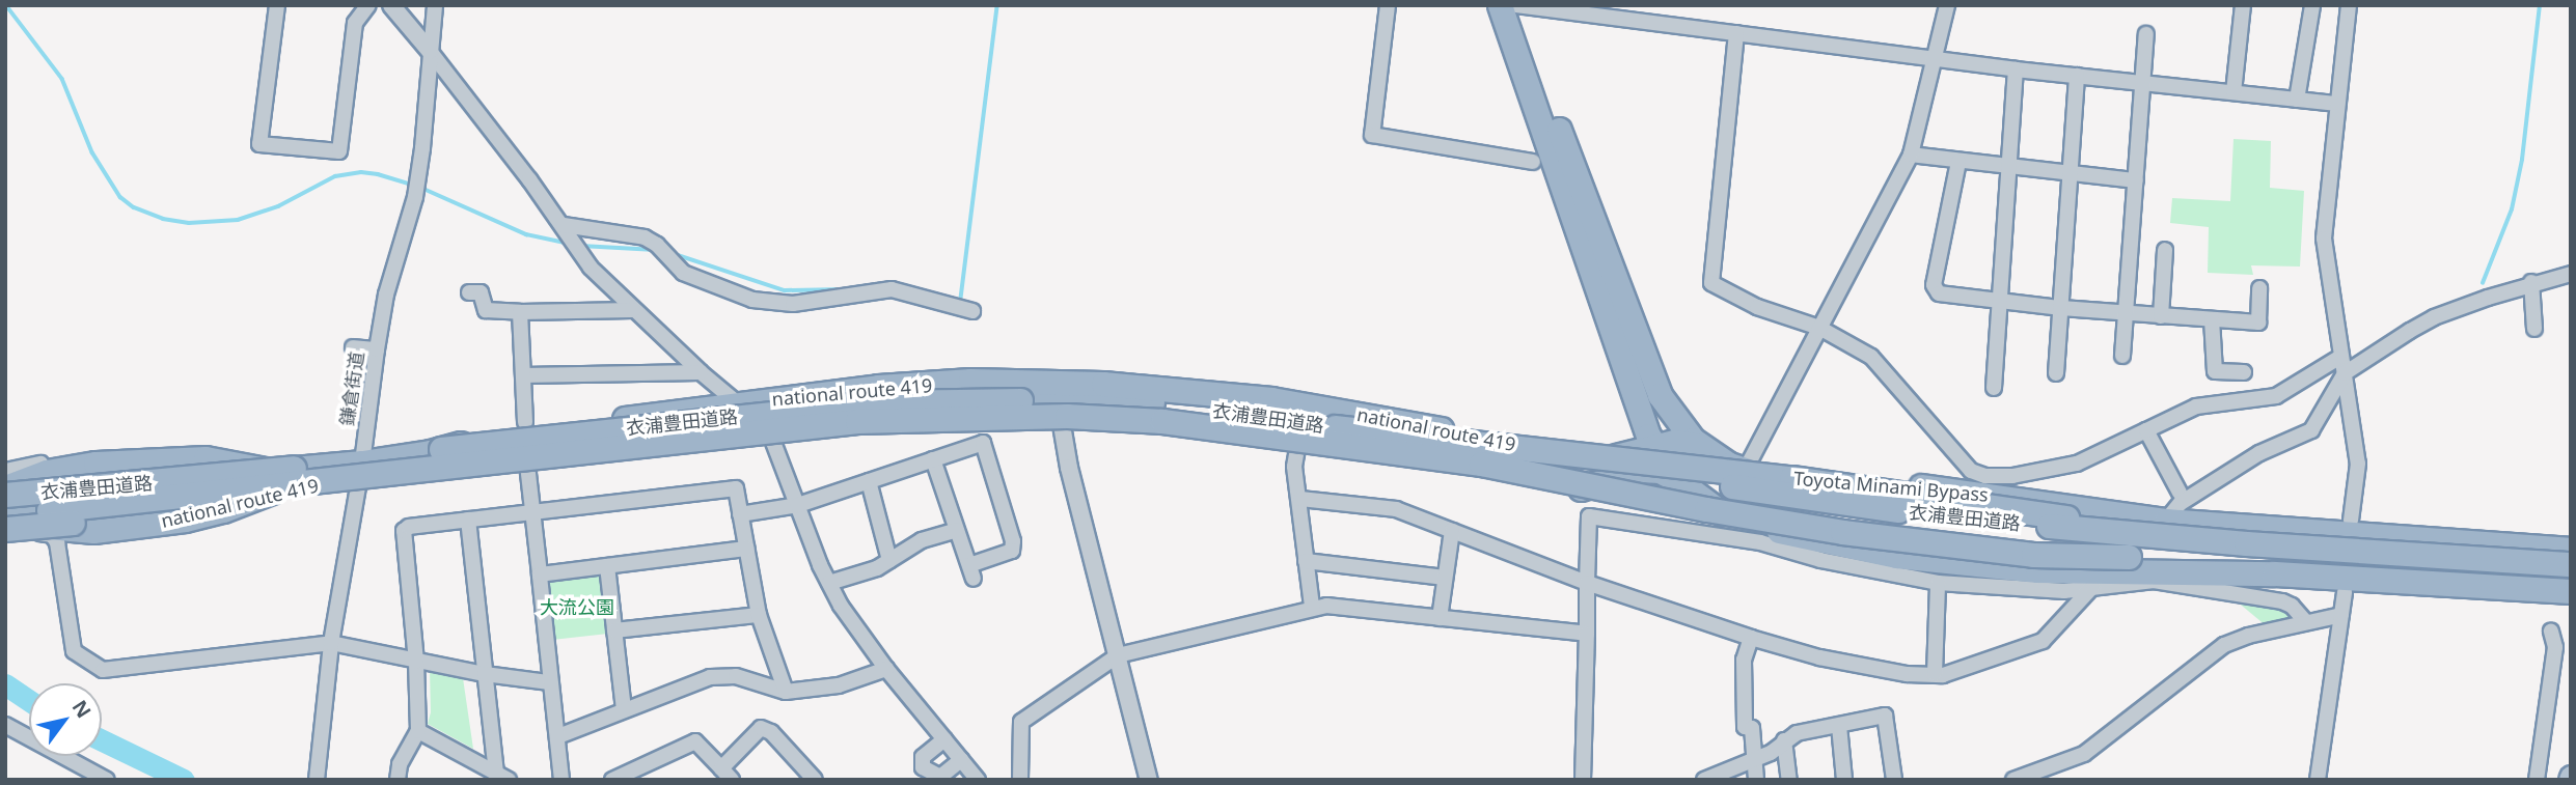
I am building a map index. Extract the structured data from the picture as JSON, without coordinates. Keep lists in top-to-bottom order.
{
  "streets": {
    "highway": ["national route 419", "衣浦豊田道路", "Toyota Minami Bypass"],
    "street": ["鎌倉街道"]
  },
  "crossings": [
    ["鎌倉街道", "national route 419"],
    ["national route 419", "衣浦豊田道路"],
    ["national route 419", "Toyota Minami Bypass"],
    ["衣浦豊田道路", "Toyota Minami Bypass"]
  ],
  "parks": ["大流公園"],
  "north": "top right"
}
